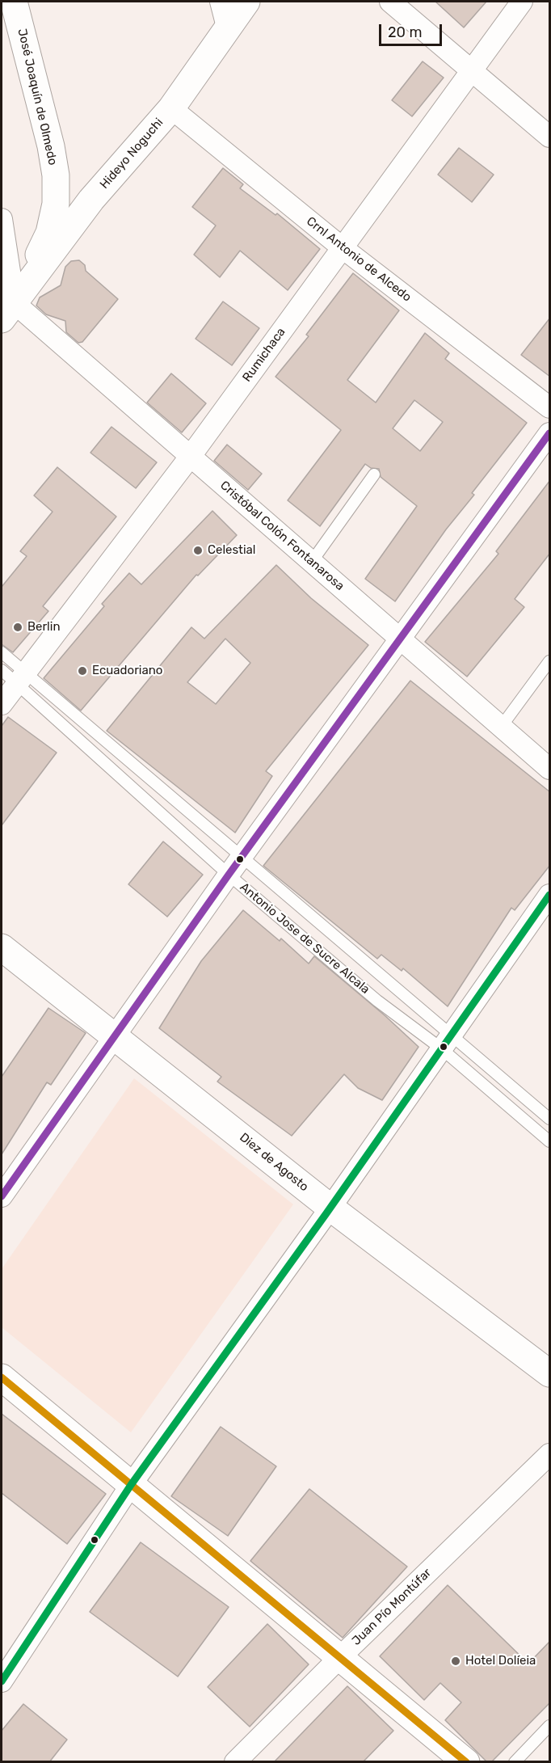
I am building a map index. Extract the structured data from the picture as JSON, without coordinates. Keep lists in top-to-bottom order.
{
  "streets": {
    "street": [
      "José Joaquín de Olmedo",
      "Hideyo Noguchi",
      "Crnl Antonio de Alcedo",
      "Rumichaca",
      "Cristóbal Colón Fontanarosa",
      "Diez de Agosto",
      "Juan Pío Montúfar"
    ],
    "lane": ["Antonio Jose de Sucre Alcala"]
  },
  "crossings": [
    ["José Joaquín de Olmedo", "Hideyo Noguchi"],
    ["José Joaquín de Olmedo", "Cristóbal Colón Fontanarosa"],
    ["Hideyo Noguchi", "Crnl Antonio de Alcedo"],
    ["Hideyo Noguchi", "Cristóbal Colón Fontanarosa"],
    ["Crnl Antonio de Alcedo", "Rumichaca"],
    ["Rumichaca", "Cristóbal Colón Fontanarosa"],
    ["Rumichaca", "Antonio Jose de Sucre Alcala"]
  ],
  "places": [
    "Celestial",
    "Berlin",
    "Ecuadoriano",
    "Hotel Dolíeia"
  ],
  "scale_bar": "20 m"
}
